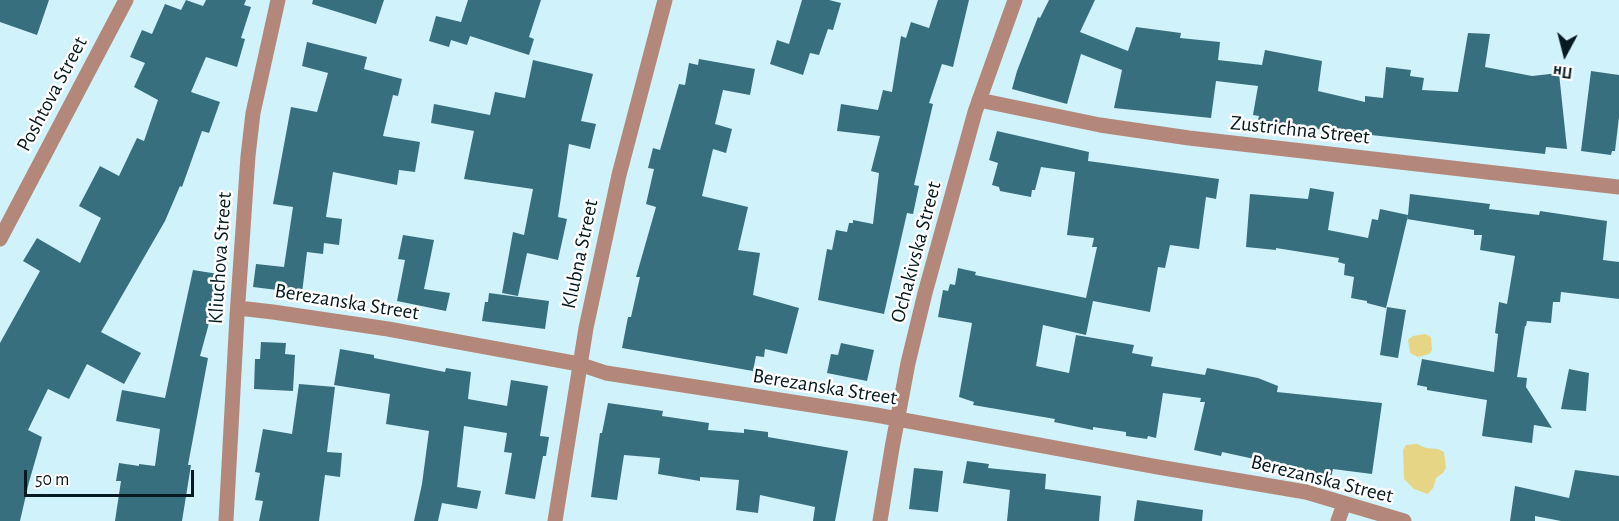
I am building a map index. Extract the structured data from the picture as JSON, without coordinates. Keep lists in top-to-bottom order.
{
  "streets": {
    "street": [
      "Poshtova Street",
      "Zustrichna Street",
      "Ochakivska Street",
      "Klubna Street",
      "Kliuchova Street",
      "Berezanska Street"
    ]
  },
  "crossings": [
    ["Zustrichna Street", "Ochakivska Street"],
    ["Ochakivska Street", "Berezanska Street"],
    ["Klubna Street", "Berezanska Street"],
    ["Kliuchova Street", "Berezanska Street"]
  ],
  "scale_bar": "50 m",
  "north": "bottom"
}
